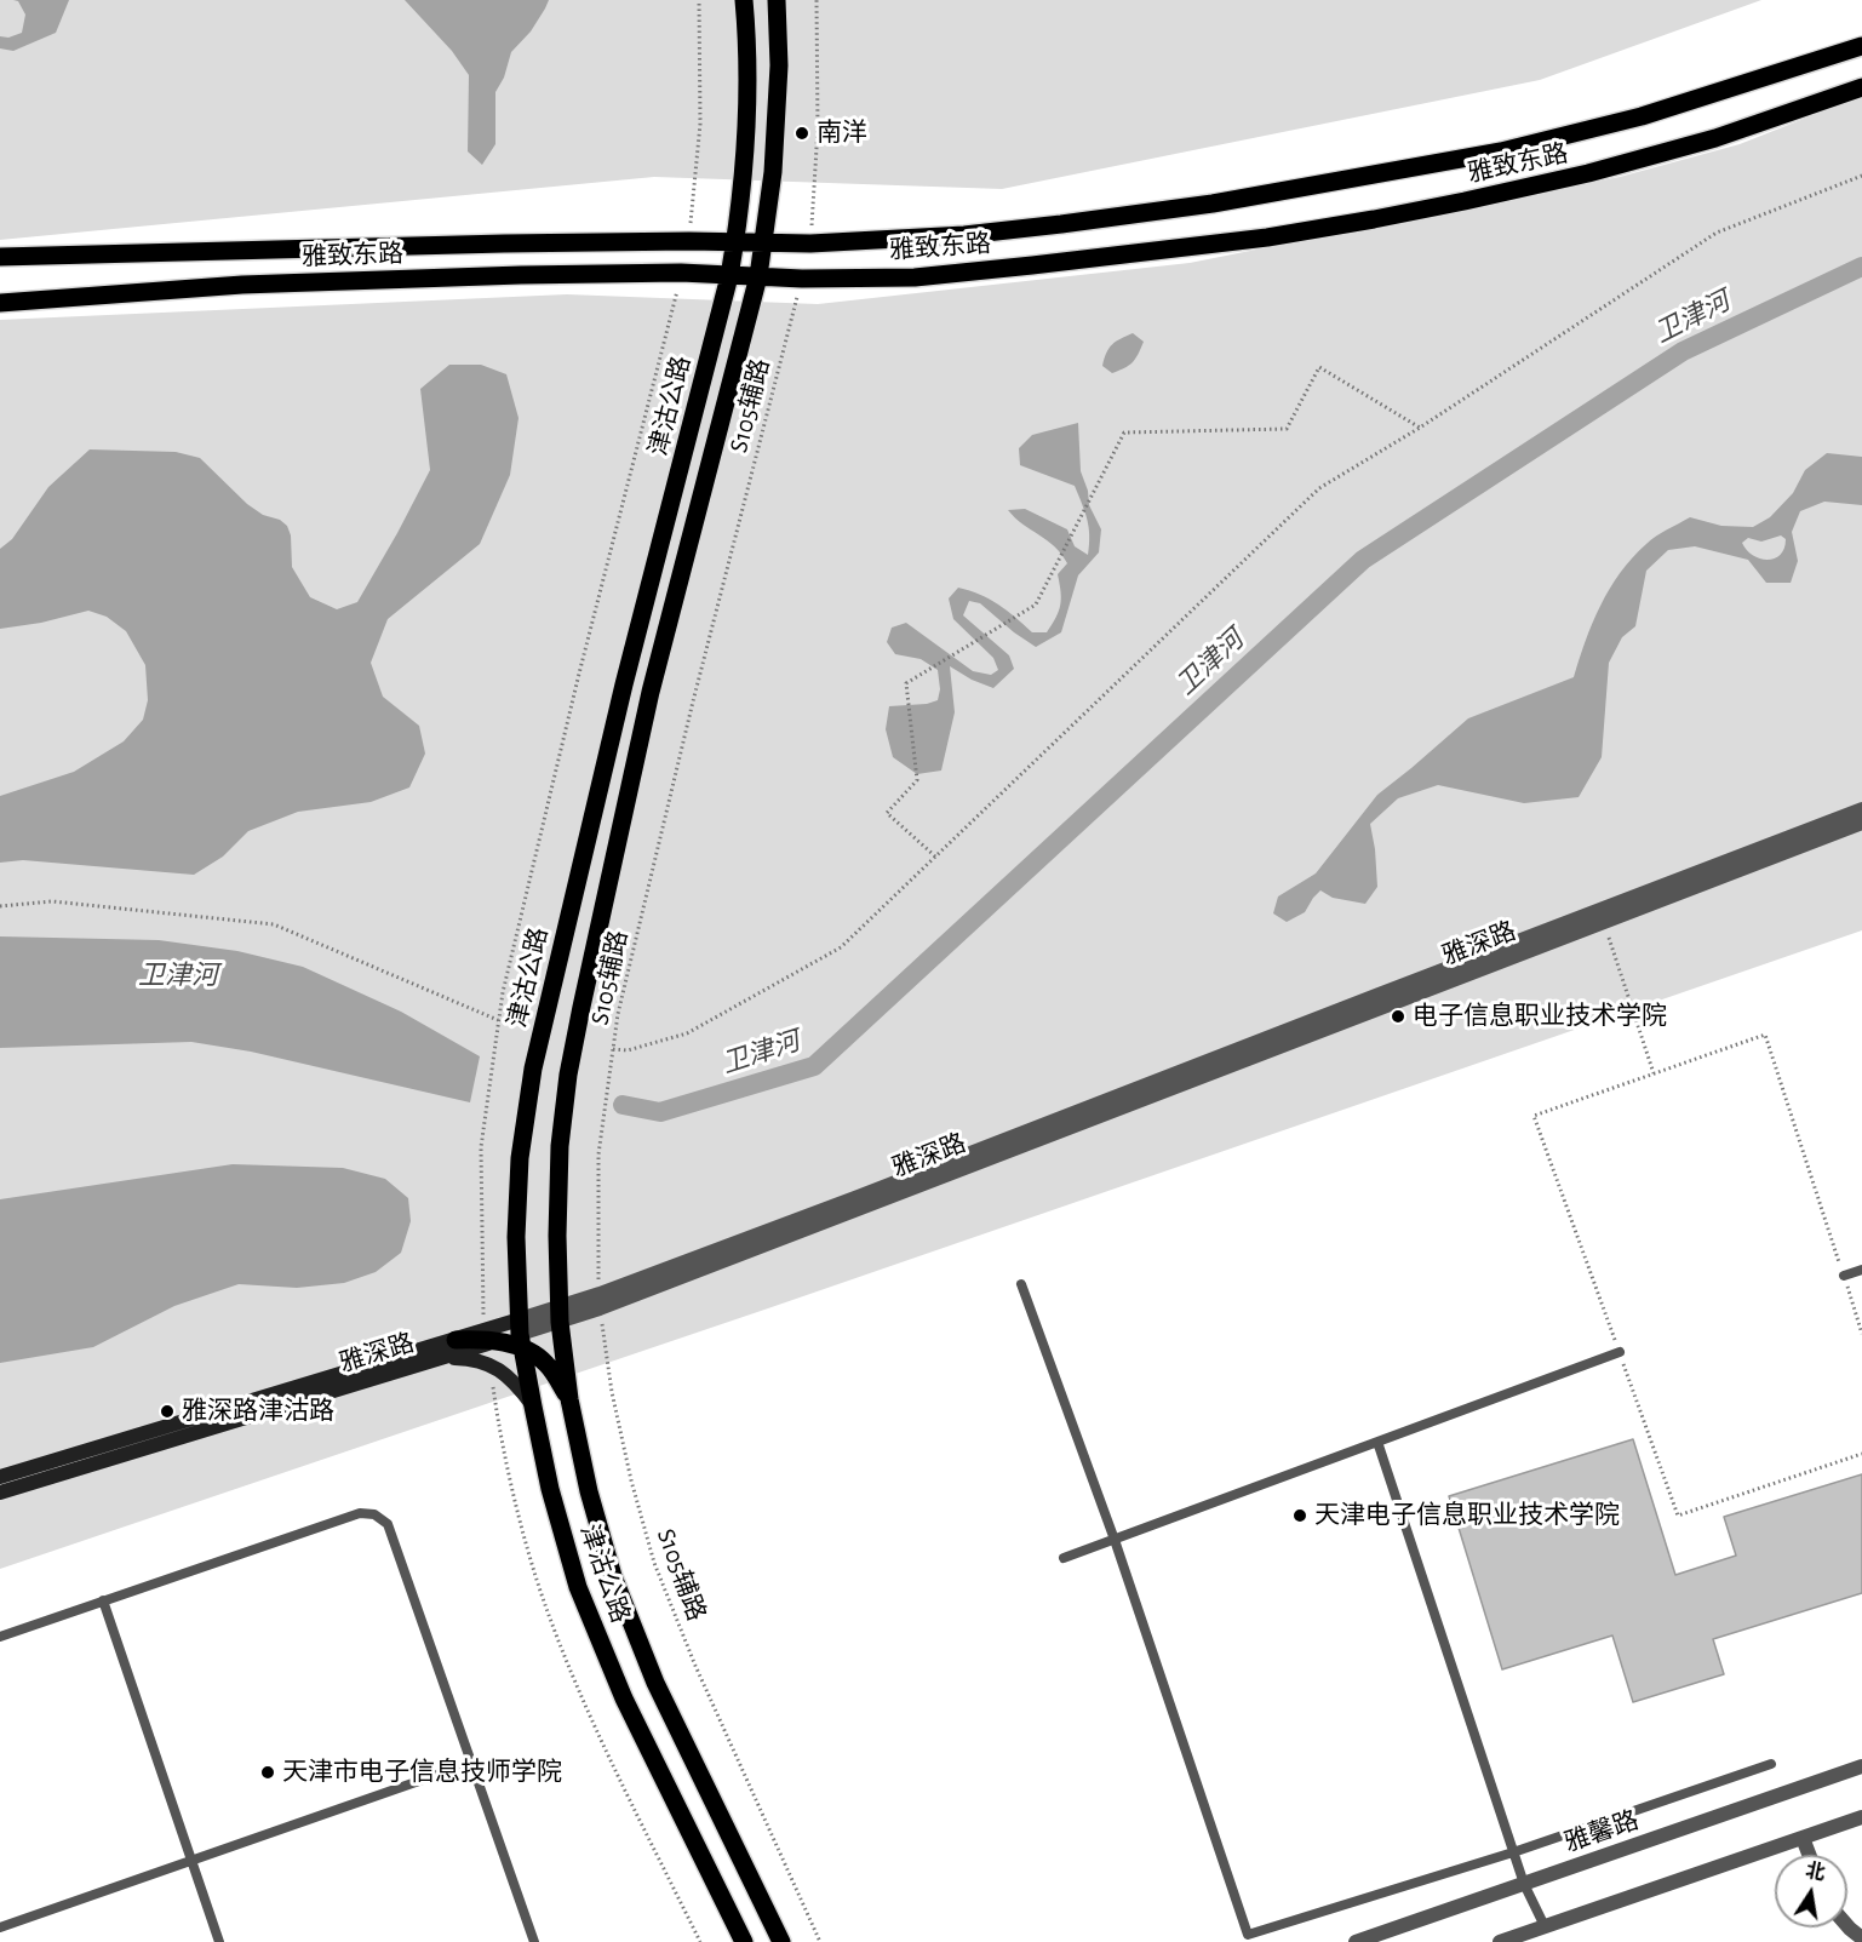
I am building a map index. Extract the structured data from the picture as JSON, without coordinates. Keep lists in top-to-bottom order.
{
  "streets": {
    "main road": ["雅致东路", "津沽公路", "雅深路"],
    "street": ["雅馨路"],
    "path": ["S105辅路"]
  },
  "crossings": [
    ["雅致东路", "津沽公路"],
    ["雅致东路", "S105辅路"],
    ["津沽公路", "雅深路"],
    ["S105辅路", "雅深路"]
  ],
  "water": ["卫津河"],
  "places": [
    "南洋",
    "电子信息职业技术学院",
    "雅深路津沽路",
    "天津电子信息职业技术学院",
    "天津市电子信息技师学院"
  ],
  "north": "top"
}
